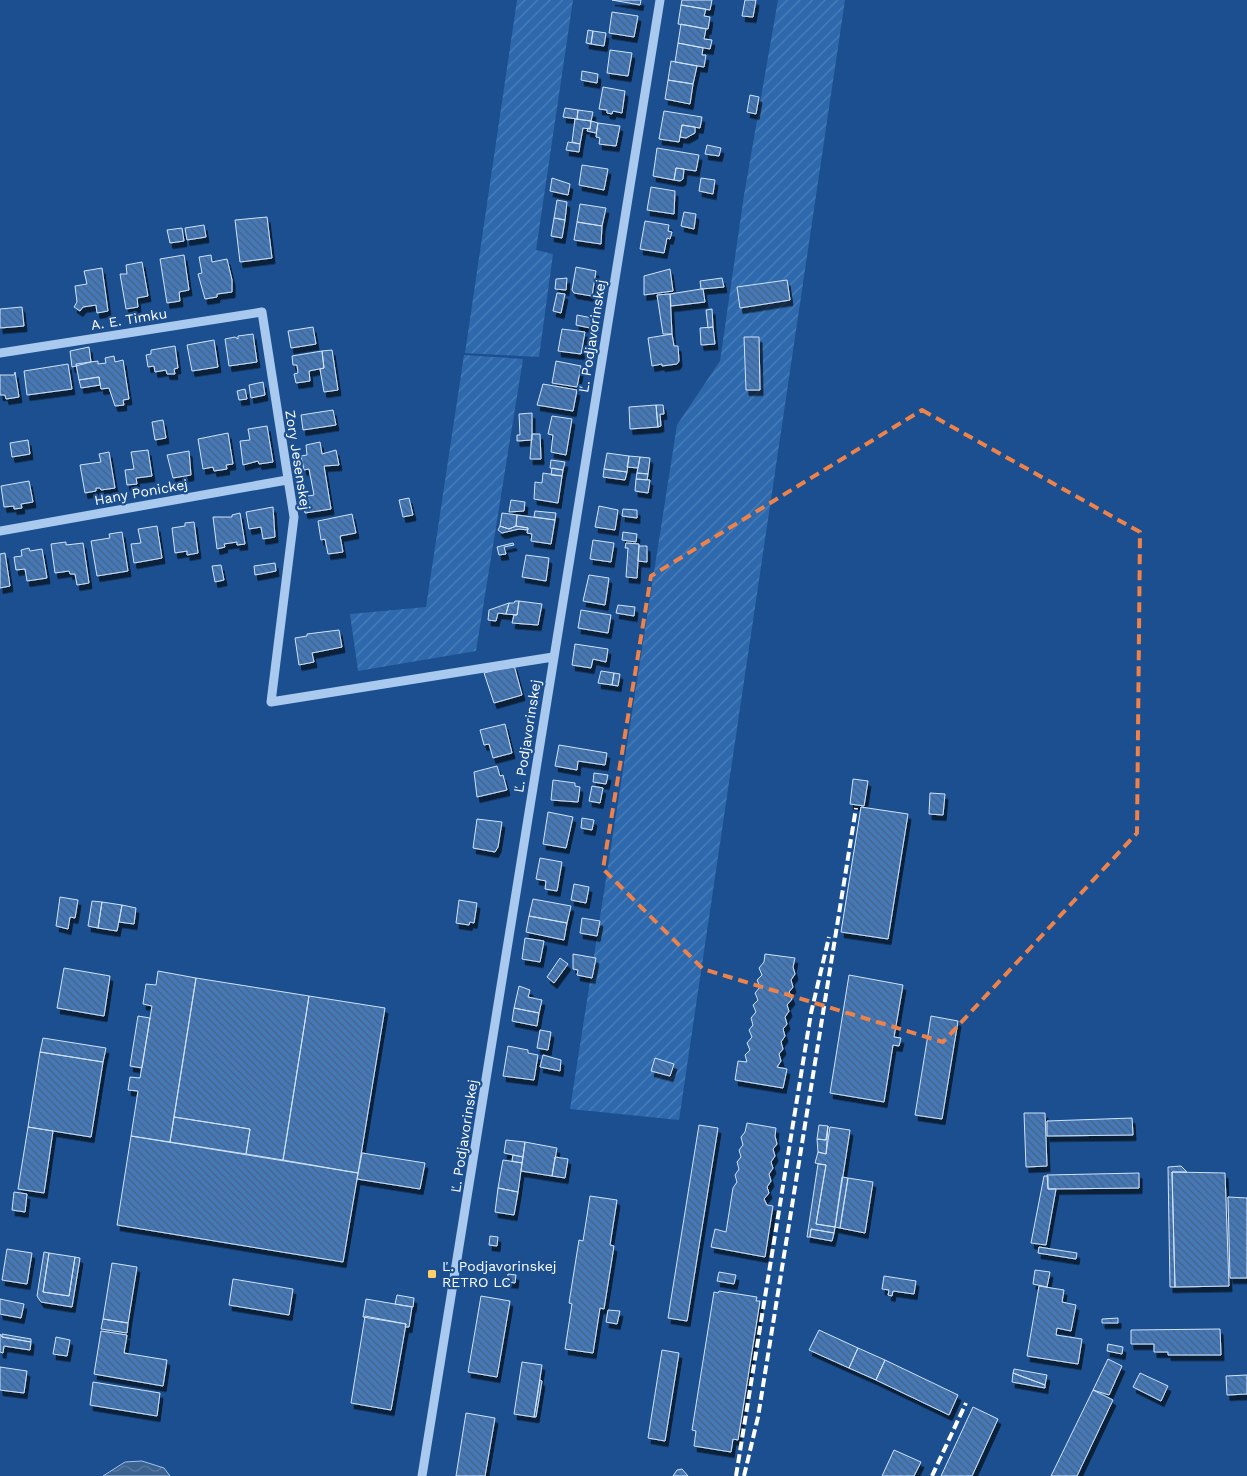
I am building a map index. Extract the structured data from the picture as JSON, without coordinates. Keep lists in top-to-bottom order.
{
  "streets": {
    "street": [
      "A. E. Timku",
      "Ľ. Podjavorinskej",
      "Zory Jesenskej",
      "Hany Ponickej"
    ]
  },
  "crossings": [
    ["A. E. Timku", "Zory Jesenskej"],
    ["Ľ. Podjavorinskej", "Zory Jesenskej"],
    ["Zory Jesenskej", "Hany Ponickej"]
  ],
  "places": {
    "transit": ["Ľ. Podjavorinskej RETRO LC"]
  }
}
